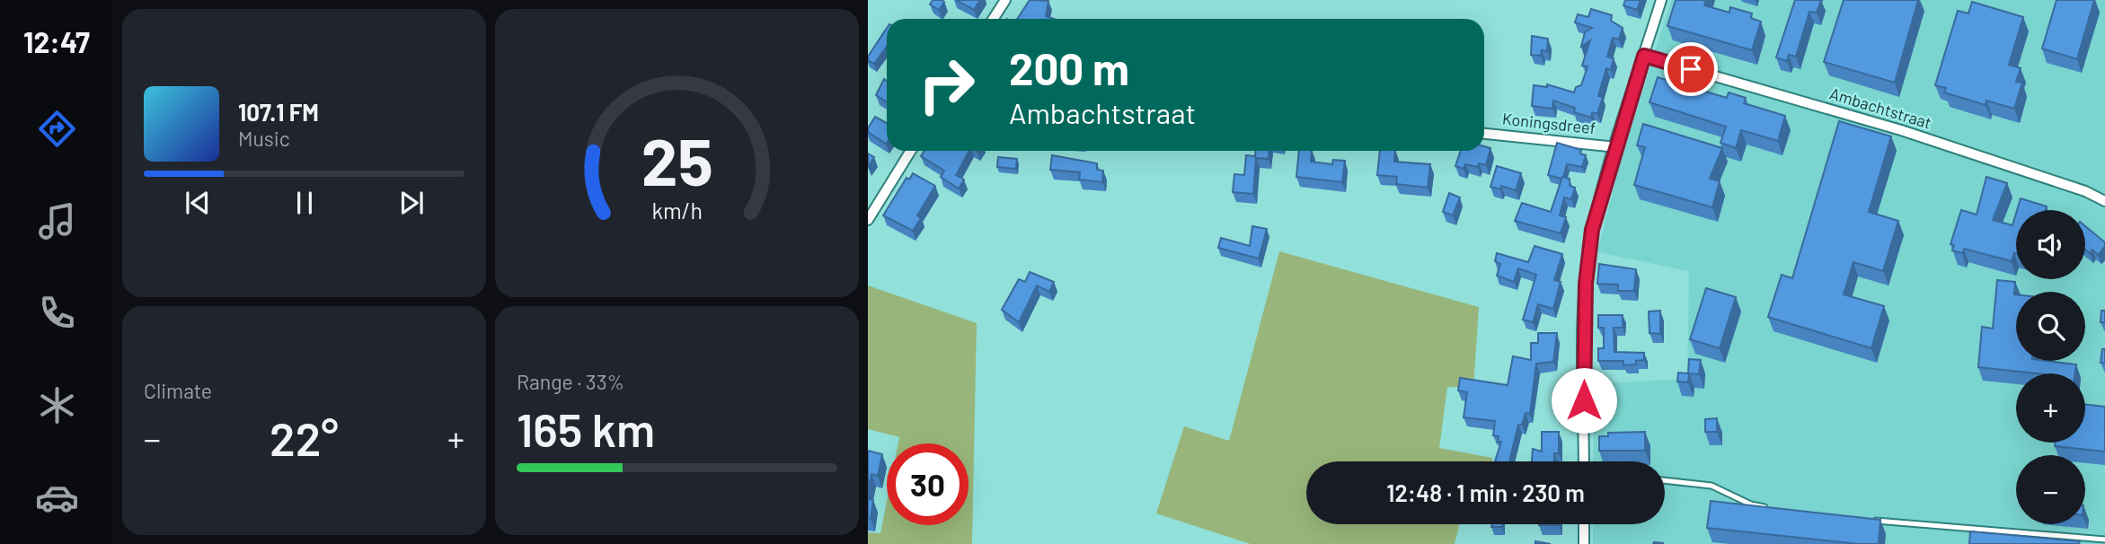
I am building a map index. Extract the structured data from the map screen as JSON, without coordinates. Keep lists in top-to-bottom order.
{
  "streets": {
    "street": ["Ambachtstraat", "Koningsdreef"]
  },
  "page": {
    "tabs": "12:47",
    "turn": ["200 m", "Ambachtstraat"],
    "song": ["107.1 FM", "Music"],
    "map_buttons": ["+", "−"],
    "tile": [
      "Climate",
      ["Range · 33%", "165 km"]
    ],
    "heat": ["−", "22°", "+"],
    "limit": "30",
    "trip": "12:48 · 1 min · 230 m",
    "gauge": ["25", "km/h"]
  }
}
